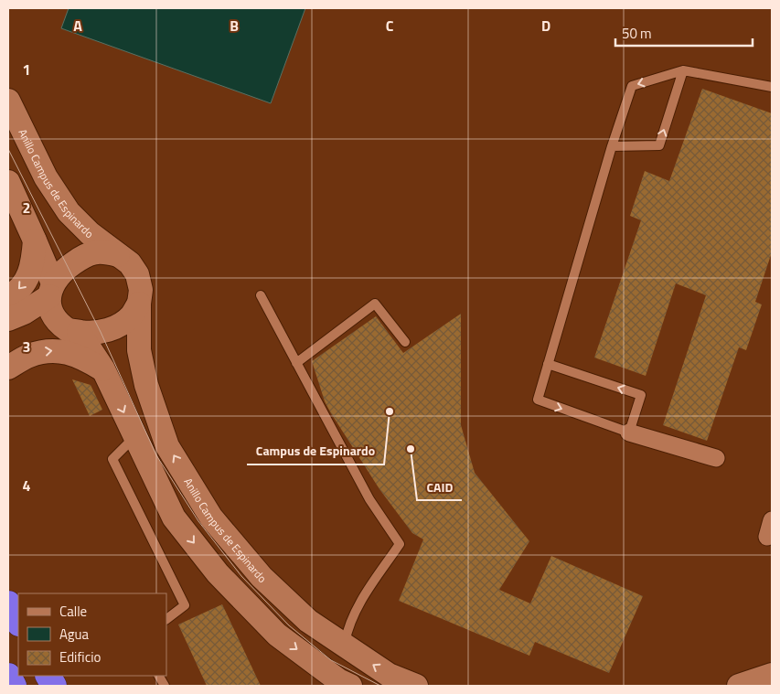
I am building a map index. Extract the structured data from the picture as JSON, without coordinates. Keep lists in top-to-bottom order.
{
  "streets": {
    "main road": ["Anillo Campus de Espinardo"]
  },
  "places": ["Campus de Espinardo", "CAID"],
  "legend": ["Calle", "Agua", "Edificio"],
  "scale_bar": "50 m",
  "grid": {
    "columns": [
      "A",
      "B",
      "C",
      "D"
    ],
    "rows": [
      "1",
      "2",
      "3",
      "4"
    ]
  }
}
